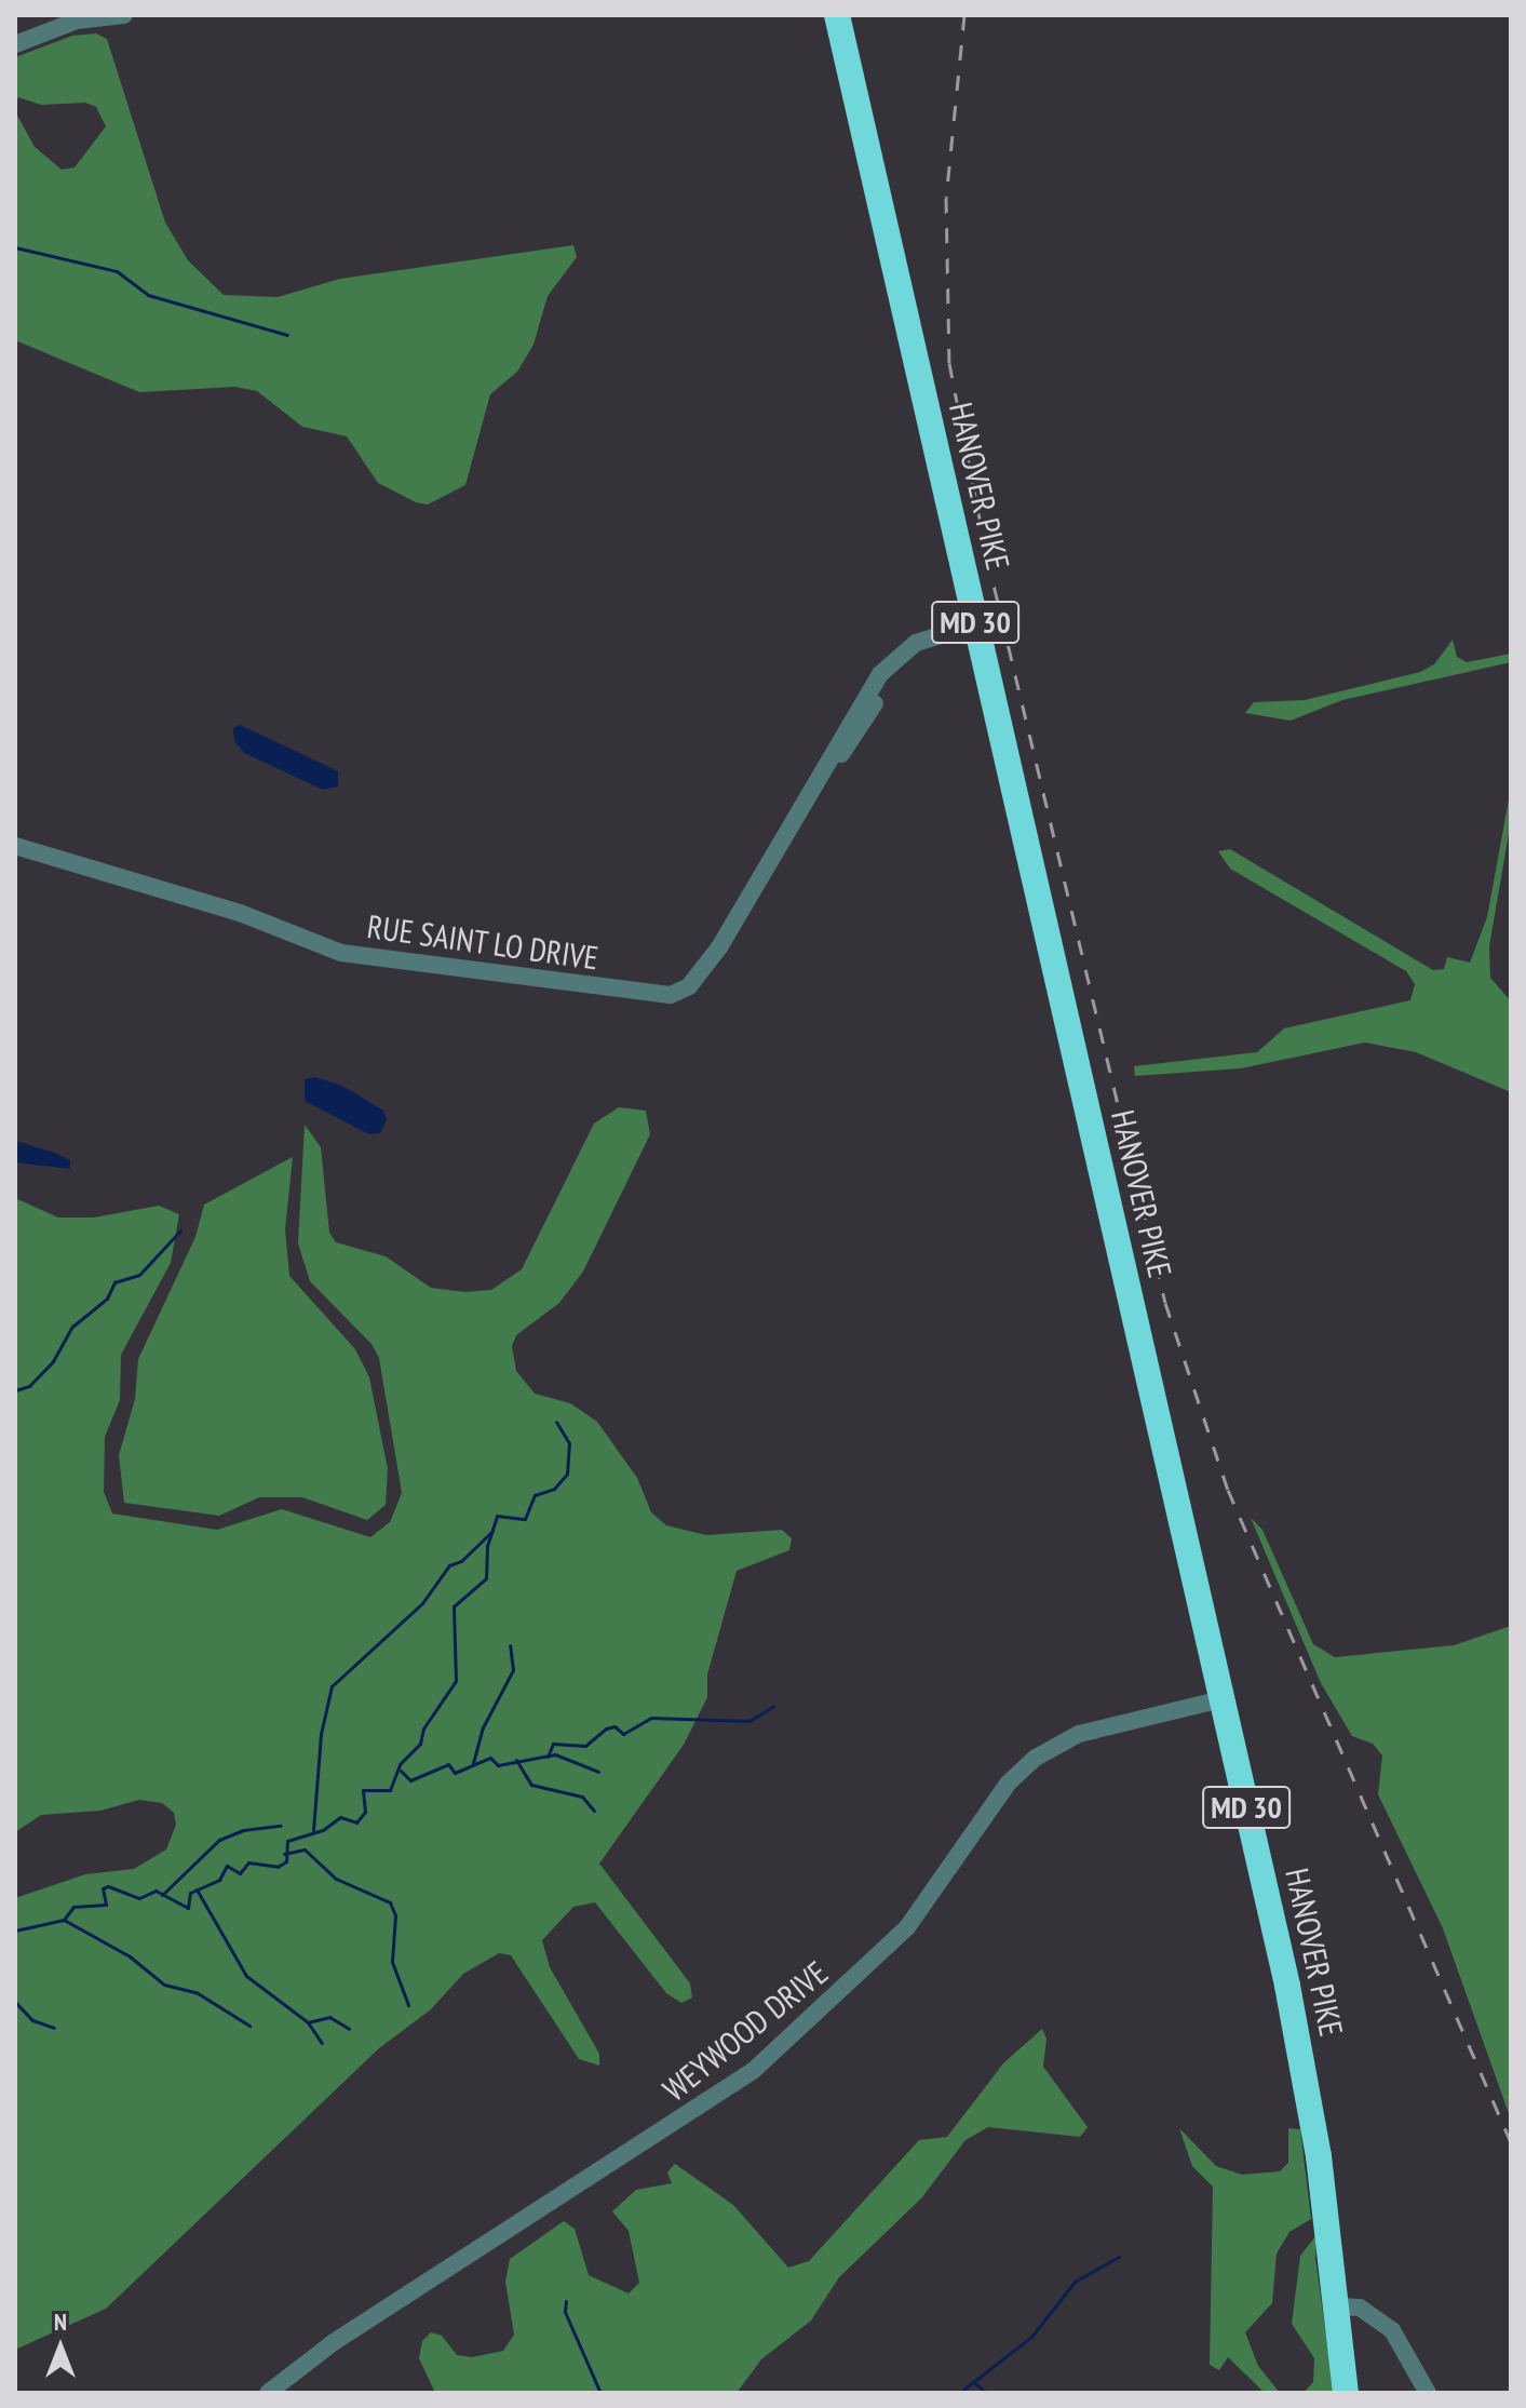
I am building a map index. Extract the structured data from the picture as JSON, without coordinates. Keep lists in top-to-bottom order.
{
  "streets": {
    "highway": ["HANOVER PIKE", "MD 30"],
    "street": ["RUE SAINT LO DRIVE", "WEYWOOD DRIVE"]
  },
  "crossings": [
    ["HANOVER PIKE", "RUE SAINT LO DRIVE"],
    ["HANOVER PIKE", "WEYWOOD DRIVE"]
  ],
  "north": "top"
}
